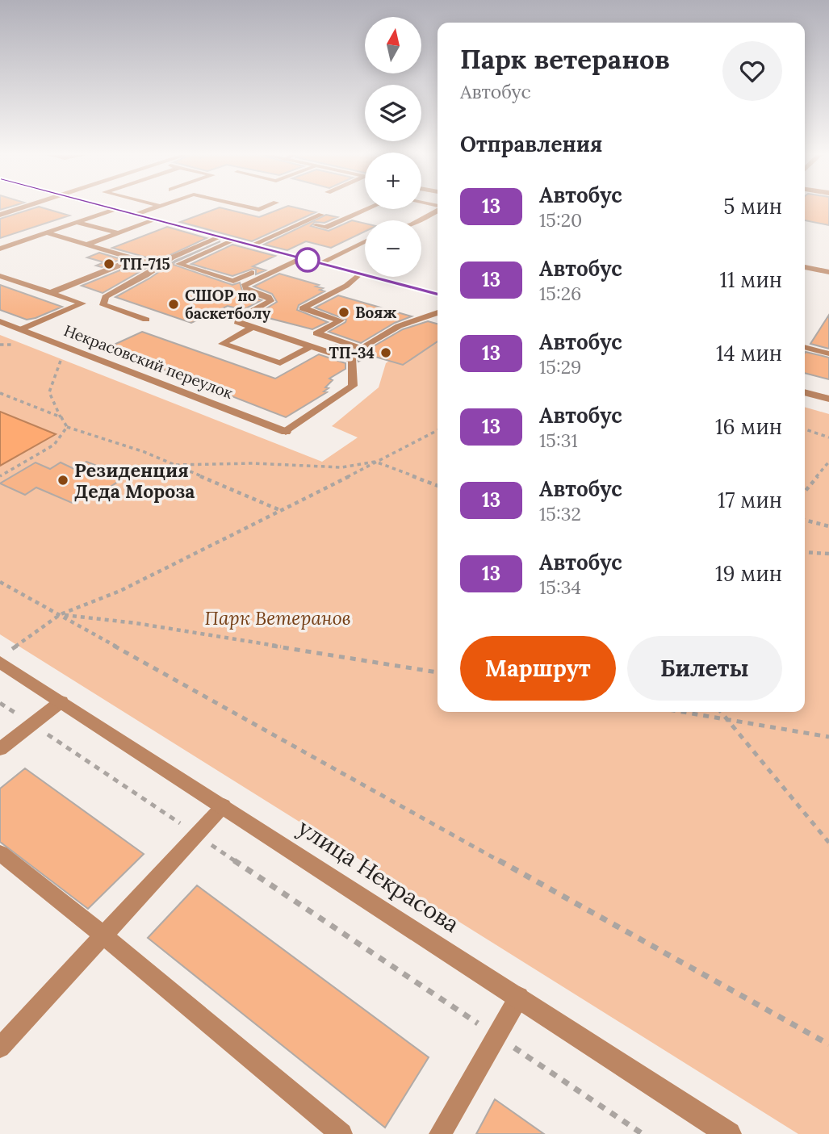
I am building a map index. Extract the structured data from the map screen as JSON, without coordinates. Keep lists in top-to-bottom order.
{
  "streets": {
    "street": ["Некрасовский переулок", "улица Некрасова"]
  },
  "parks": ["Парк Ветеранов"],
  "places": [
    "ТП-715",
    "СШОР по баскетболу",
    "Вояж",
    "ТП-34",
    "Резиденция Деда Мороза"
  ],
  "lines": ["bus line 13"],
  "north": "top",
  "page": {
    "map_buttons": ["+", "−"],
    "heading": [
      ["Парк ветеранов", "Автобус"],
      "Отправления"
    ],
    "list": [
      {
        "mark": "13",
        "name": "Автобус",
        "note": "15:20",
        "value": "5 мин"
      },
      {
        "mark": "13",
        "name": "Автобус",
        "note": "15:26",
        "value": "11 мин"
      },
      {
        "mark": "13",
        "name": "Автобус",
        "note": "15:29",
        "value": "14 мин"
      },
      {
        "mark": "13",
        "name": "Автобус",
        "note": "15:31",
        "value": "16 мин"
      },
      {
        "mark": "13",
        "name": "Автобус",
        "note": "15:32",
        "value": "17 мин"
      },
      {
        "mark": "13",
        "name": "Автобус",
        "note": "15:34",
        "value": "19 мин"
      }
    ],
    "buttons": ["Маршрут", "Билеты"]
  }
}
